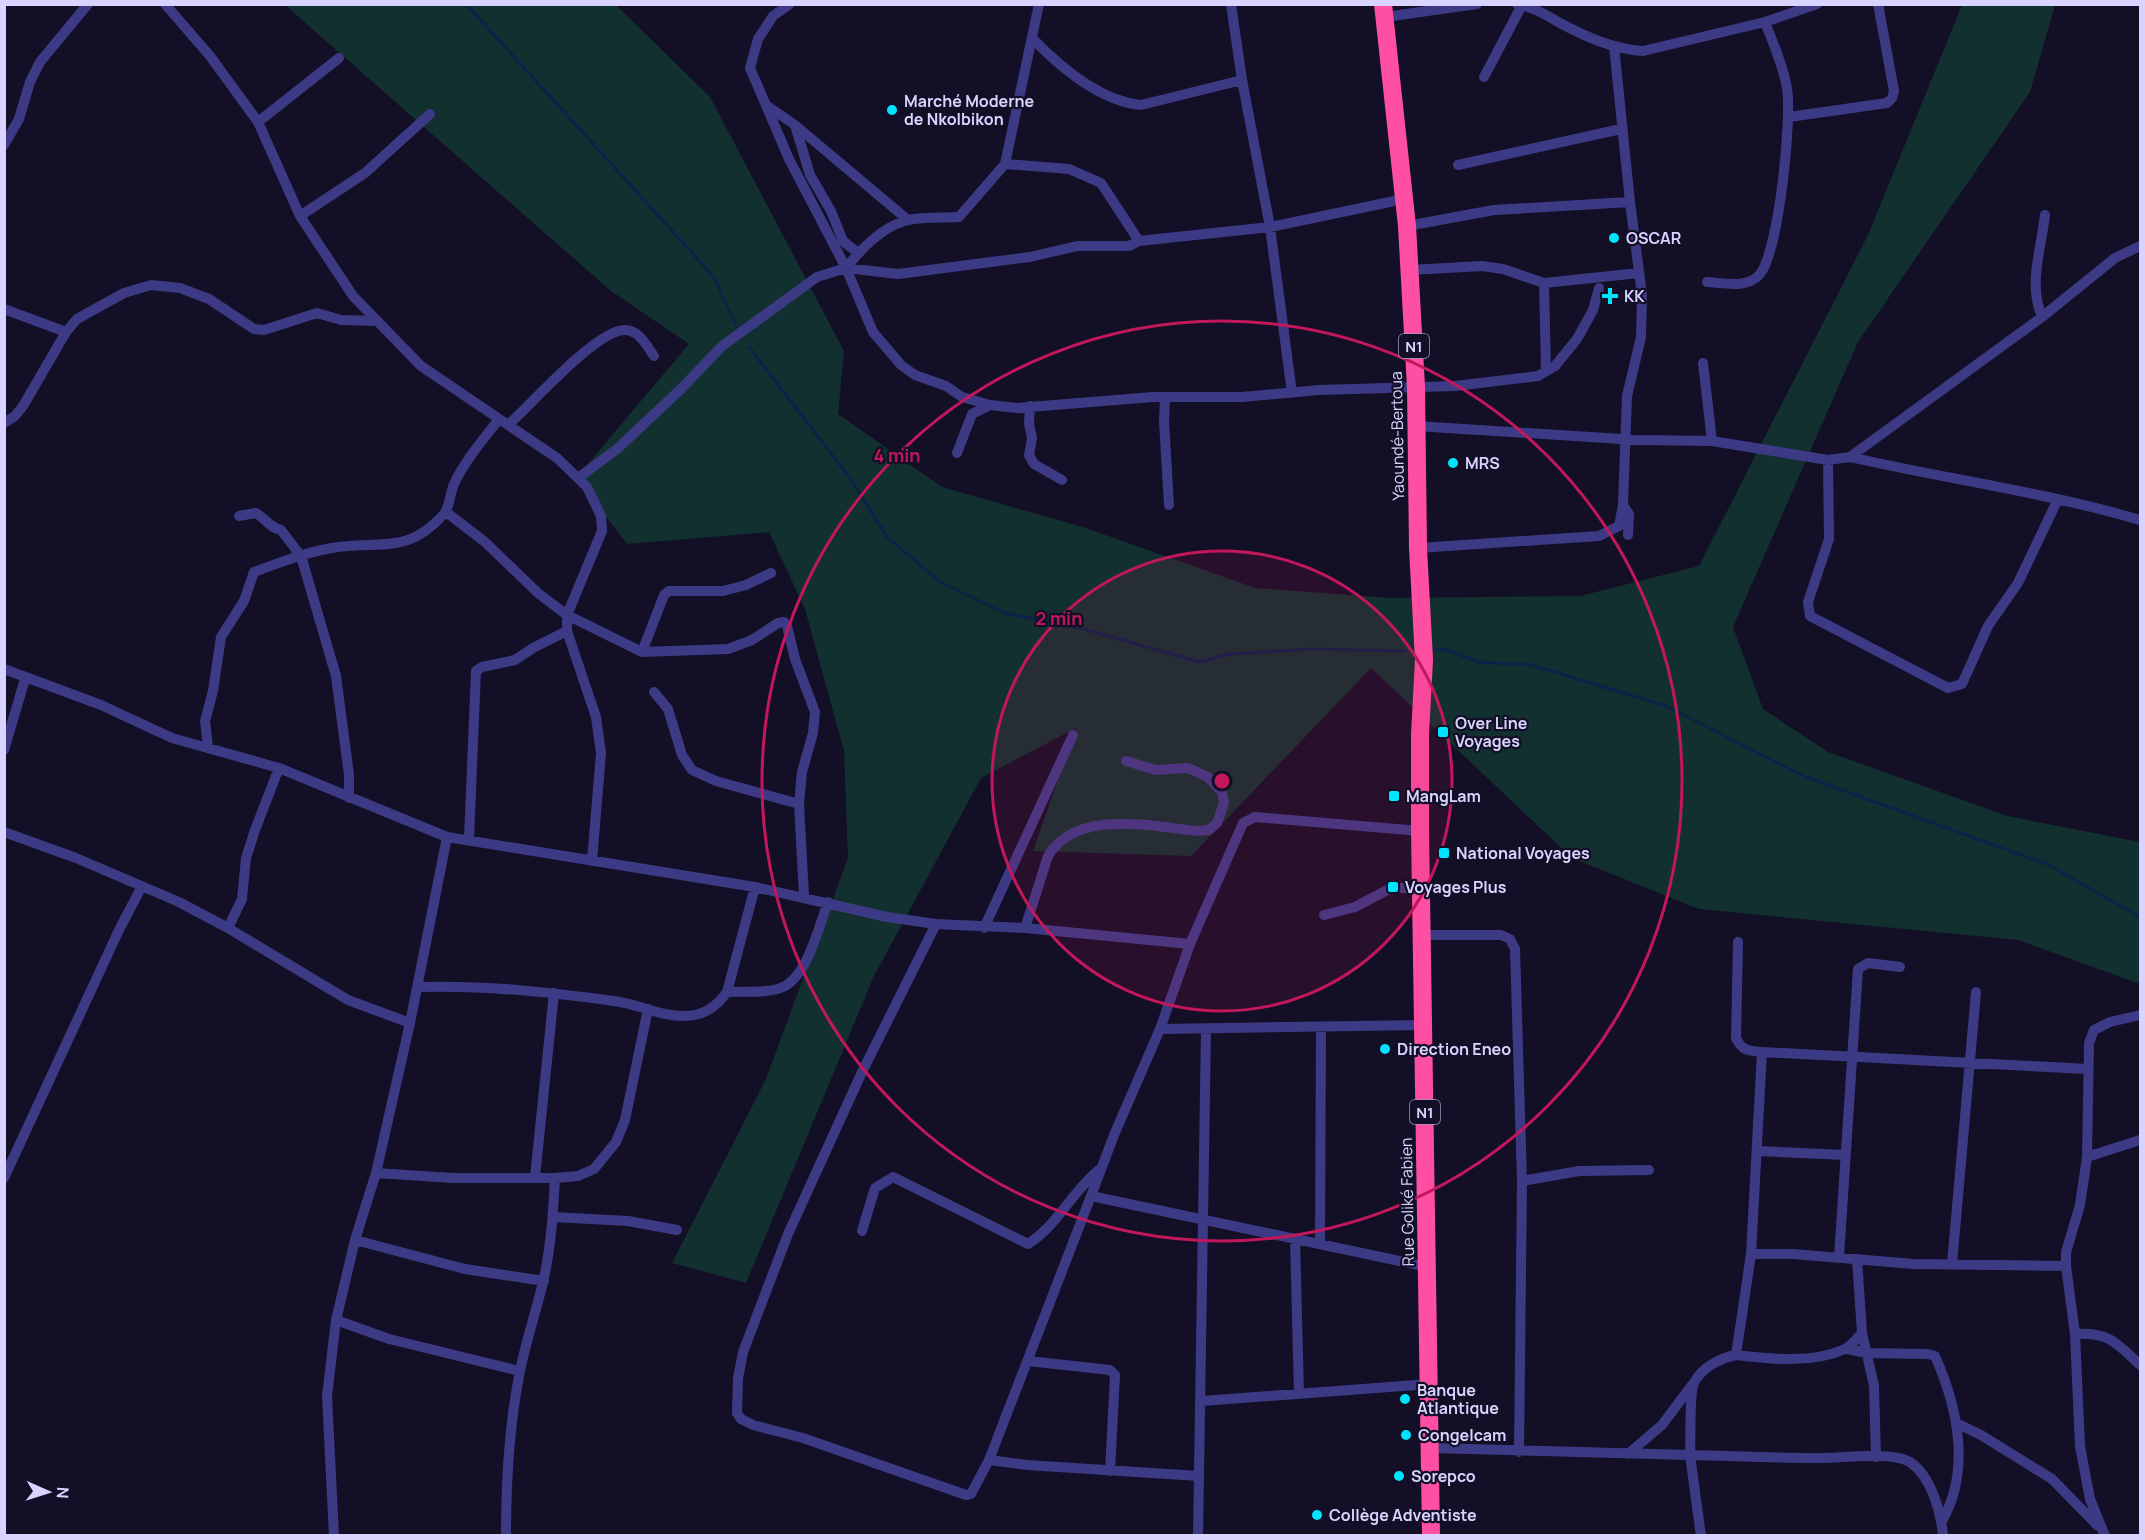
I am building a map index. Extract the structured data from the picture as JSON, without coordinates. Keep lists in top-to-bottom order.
{
  "streets": {
    "highway": ["N1", "Yaoundé-Bertoua", "Rue Goliké Fabien"]
  },
  "crossings": [
    ["Yaoundé-Bertoua", "Rue Goliké Fabien"]
  ],
  "places": {
    "other": [
      "Marché Moderne de Nkolbikon",
      "OSCAR",
      "MRS",
      "Direction Eneo",
      "Banque Atlantique",
      "Congelcam",
      "Sorepco",
      "Collège Adventiste"
    ],
    "health": ["KK"],
    "transit": [
      "Over Line Voyages",
      "MangLam",
      "National Voyages",
      "Voyages Plus"
    ]
  },
  "north": "right",
  "rings": ["4 min", "2 min"]
}
